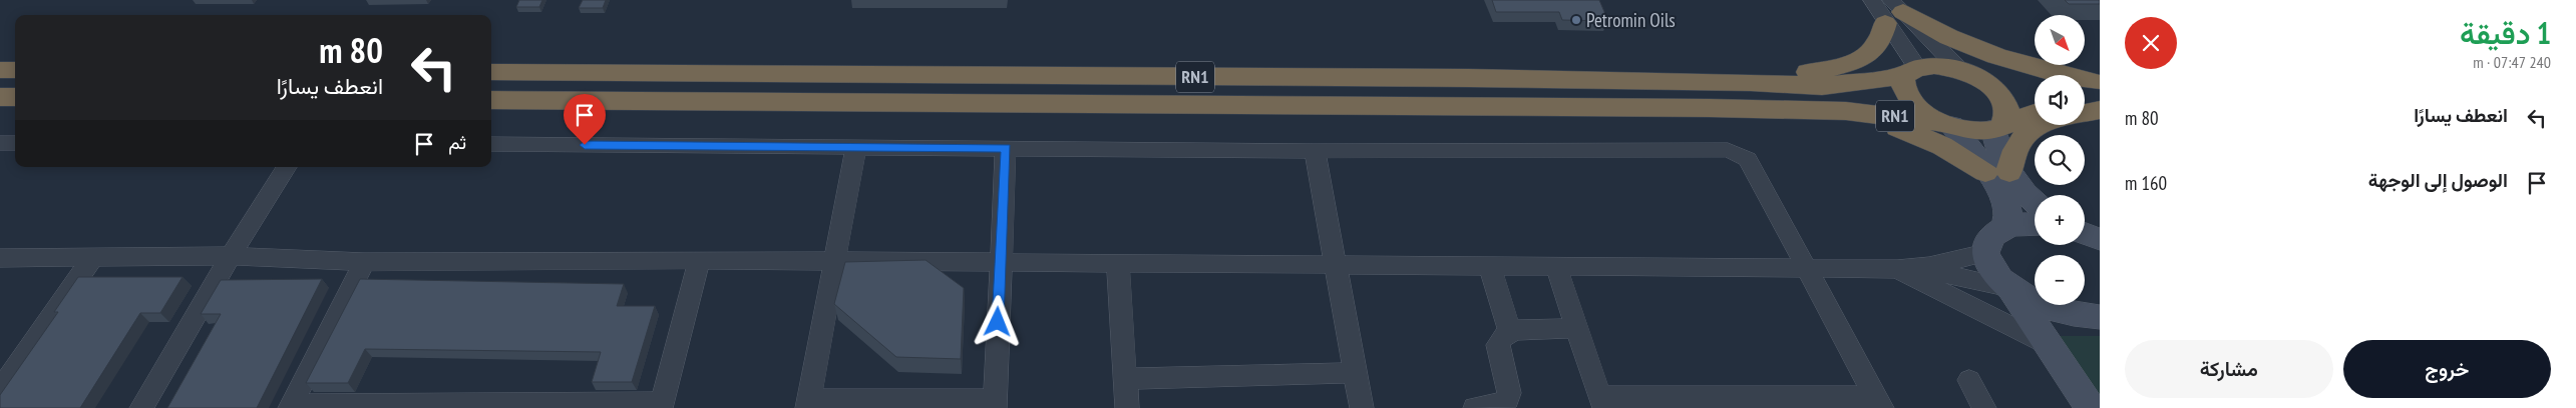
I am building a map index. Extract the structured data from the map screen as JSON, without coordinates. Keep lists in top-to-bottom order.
{
  "streets": {
    "highway": ["RN1"]
  },
  "places": ["Petromin Oils"],
  "north": "bottom right",
  "page": {
    "heading": ["1 دقيقة", "240 m · 07:47"],
    "map_buttons": ["+", "−"],
    "turn": ["80 m", "انعطف يسارًا"],
    "list": [
      {
        "name": "انعطف يسارًا",
        "value": "80 m"
      },
      {
        "name": "الوصول إلى الوجهة",
        "value": "160 m"
      }
    ],
    "then": "ثم",
    "buttons": ["خروج", "مشاركة"]
  }
}
